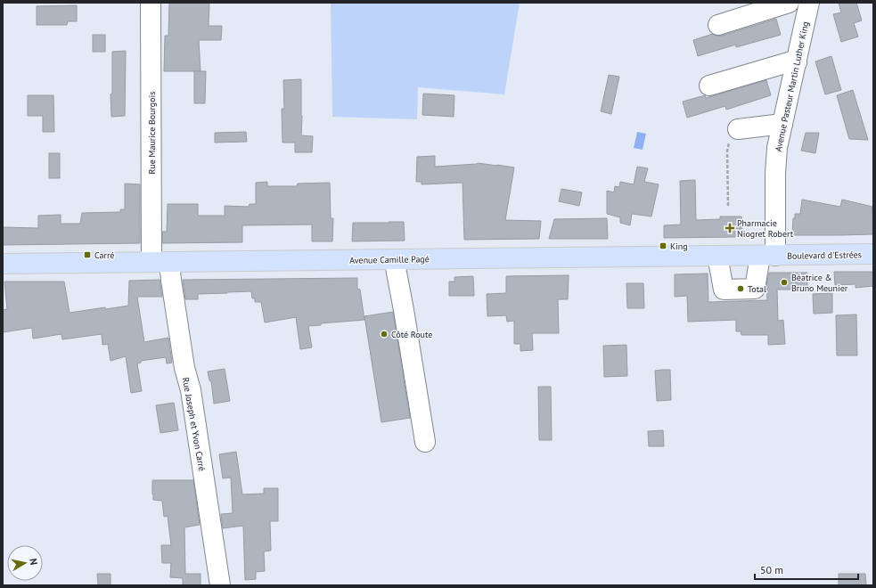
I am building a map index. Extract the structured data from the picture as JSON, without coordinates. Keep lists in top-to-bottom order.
{
  "streets": {
    "main road": ["Boulevard d'Estrées", "Avenue Camille Pagé"],
    "street": ["Avenue Pasteur Martin Luther King", "Rue Maurice Bourgois", "Rue Joseph et Yvon Carré"]
  },
  "crossings": [
    ["Avenue Pasteur Martin Luther King", "Boulevard d'Estrées"],
    ["Avenue Pasteur Martin Luther King", "Avenue Camille Pagé"],
    ["Rue Maurice Bourgois", "Avenue Camille Pagé"],
    ["Rue Maurice Bourgois", "Rue Joseph et Yvon Carré"],
    ["Boulevard d'Estrées", "Avenue Camille Pagé"],
    ["Avenue Camille Pagé", "Rue Joseph et Yvon Carré"]
  ],
  "places": {
    "health": ["Pharmacie Niogret Robert"],
    "transit": ["King", "Carré"],
    "other": ["Béatrice & Bruno Meunier", "Total", "Côté Route"]
  },
  "scale_bar": "50 m",
  "north": "right"
}
